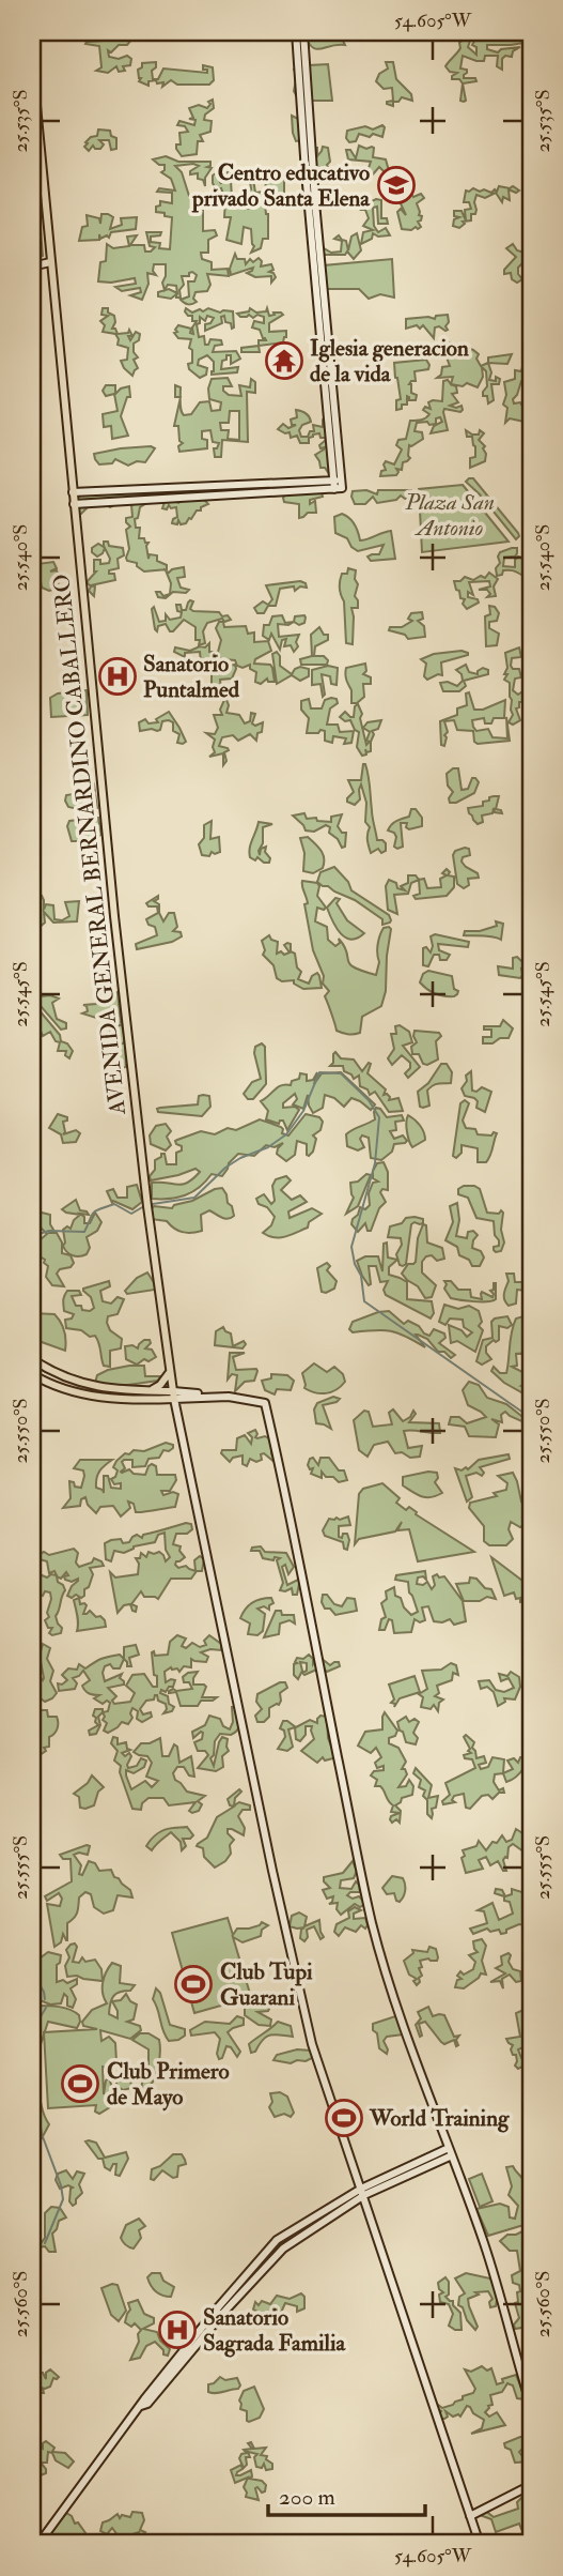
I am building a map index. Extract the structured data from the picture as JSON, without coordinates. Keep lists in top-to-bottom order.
{
  "streets": {
    "main road": ["AVENIDA GENERAL BERNARDINO CABALLERO"]
  },
  "parks": ["Plaza San Antonio"],
  "places": {
    "school or university": ["Centro educativo privado Santa Elena"],
    "temple": ["Iglesia generacion de la vida"],
    "hospital": ["Sanatorio Puntalmed", "Sanatorio Sagrada Familia"],
    "sports": ["Club Tupi Guarani", "Club Primero de Mayo", "World Training"]
  },
  "scale_bar": "200 m",
  "coordinates": [
    "54.605°W",
    "25.535°S",
    "25.540°S",
    "25.545°S",
    "25.550°S",
    "25.555°S",
    "25.560°S"
  ]
}
